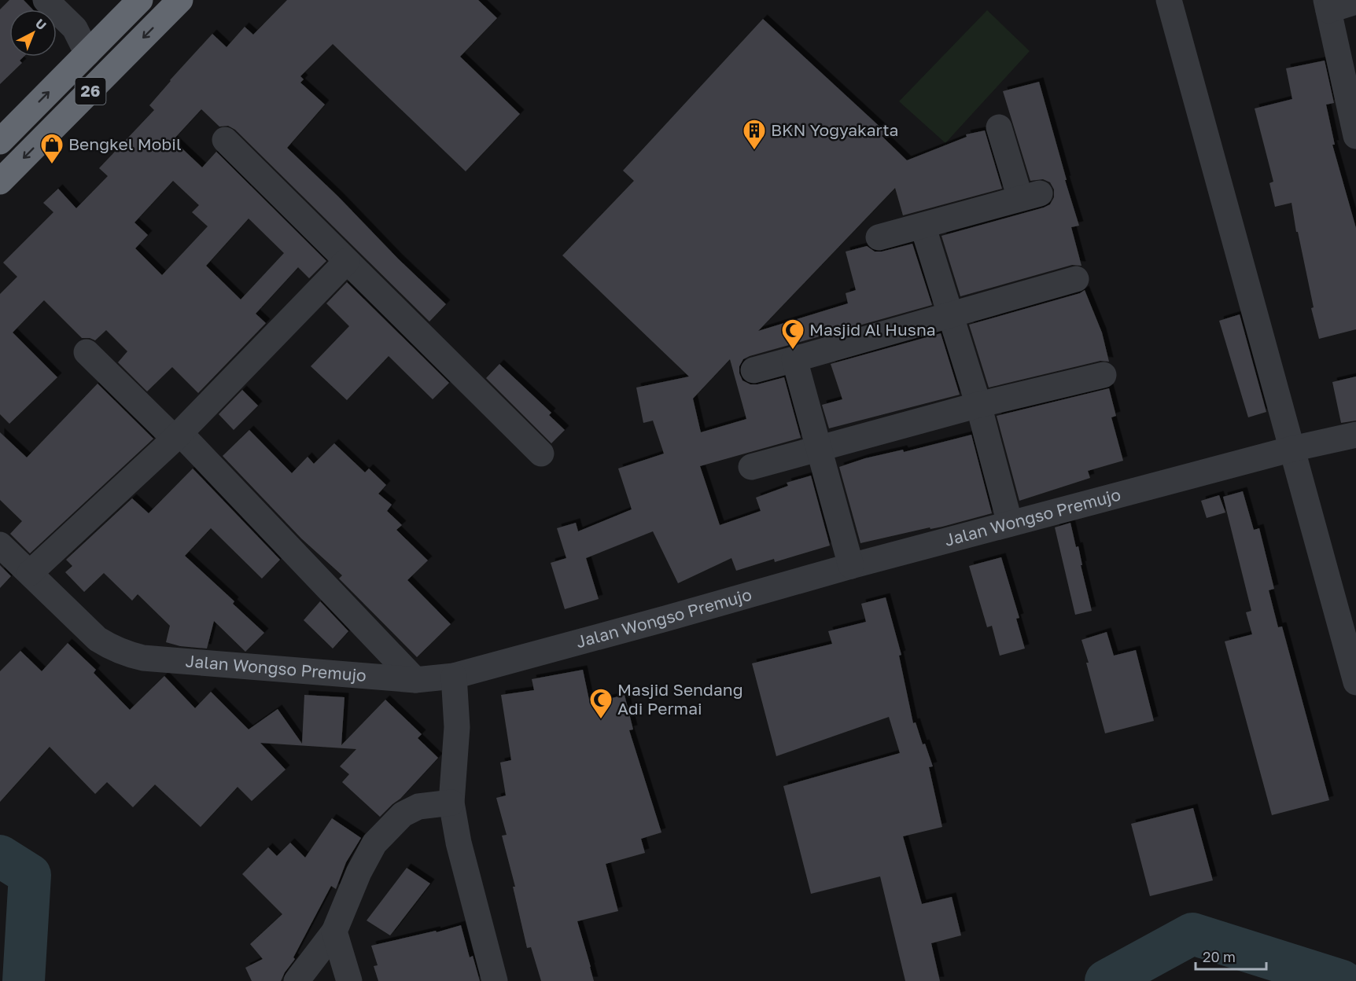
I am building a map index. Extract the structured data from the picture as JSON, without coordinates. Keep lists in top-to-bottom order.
{
  "streets": {
    "highway": ["26"],
    "street": ["Jalan Wongso Premujo"]
  },
  "places": {
    "building": ["BKN Yogyakarta"],
    "shop": ["Bengkel Mobil"],
    "mosque": ["Masjid Al Husna", "Masjid Sendang Adi Permai"]
  },
  "scale_bar": "20 m",
  "north": "top right"
}
